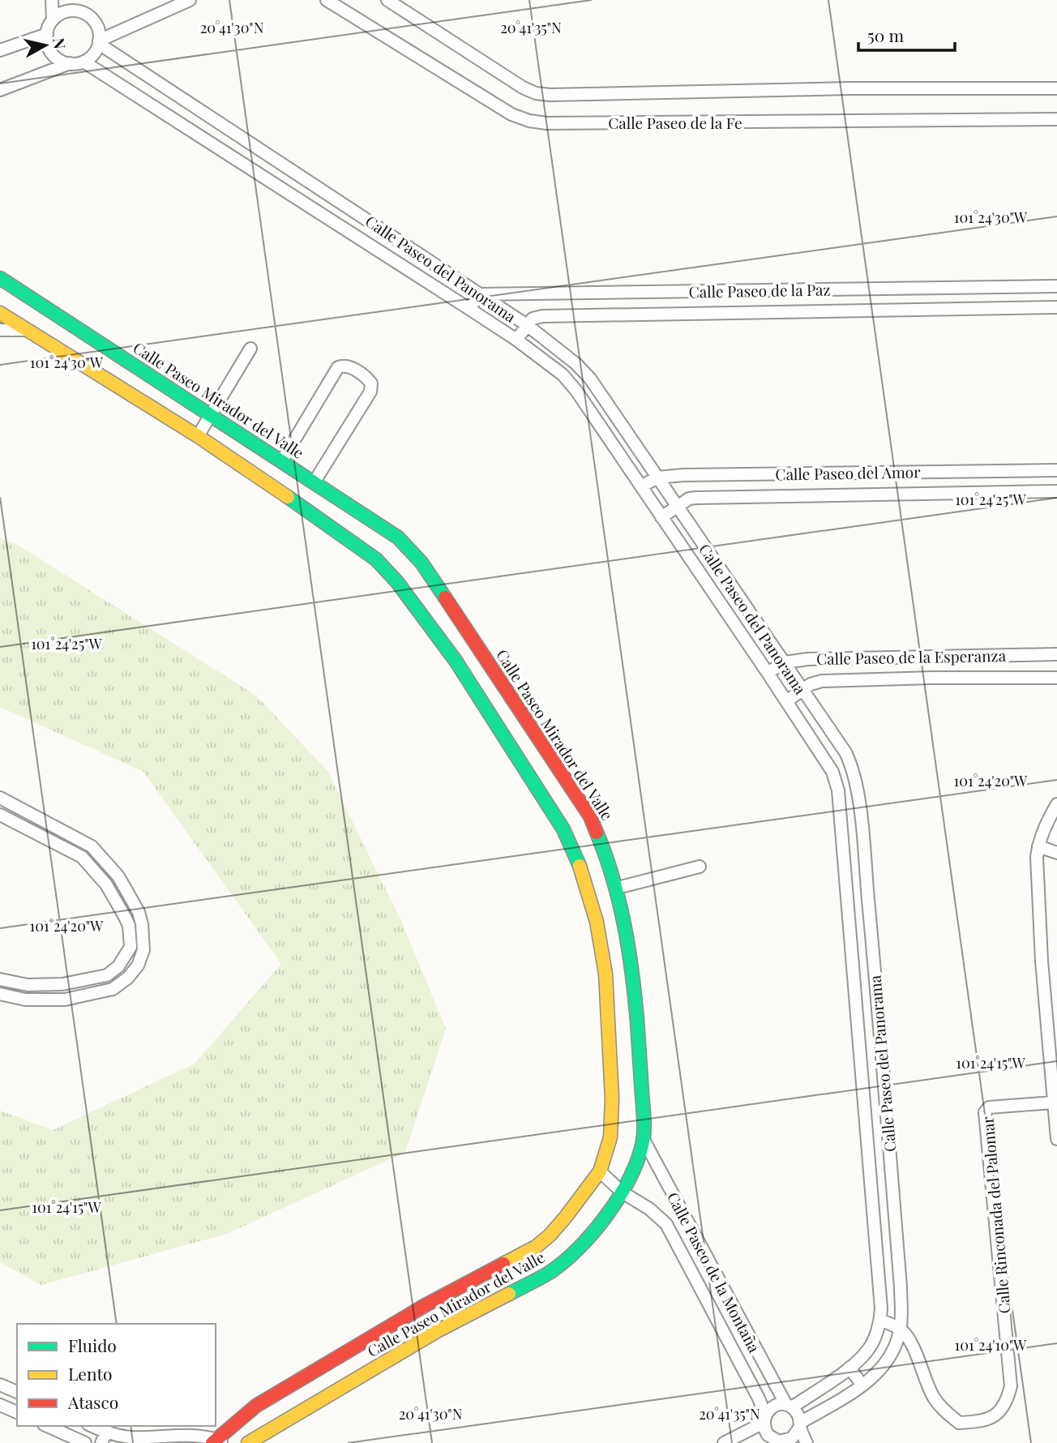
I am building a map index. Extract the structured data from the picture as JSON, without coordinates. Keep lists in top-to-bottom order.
{
  "streets": {
    "street": [
      "Calle Paseo de la Fe",
      "Calle Paseo del Panorama",
      "Calle Paseo de la Paz",
      "Calle Paseo Mirador del Valle",
      "Calle Paseo del Amor",
      "Calle Paseo de la Esperanza",
      "Calle Rinconada del Palomar",
      "Calle Paseo de la Montaña"
    ]
  },
  "crossings": [
    ["Calle Paseo del Panorama", "Calle Paseo de la Paz"],
    ["Calle Paseo del Panorama", "Calle Paseo del Amor"],
    ["Calle Paseo del Panorama", "Calle Paseo de la Esperanza"],
    ["Calle Paseo del Panorama", "Calle Rinconada del Palomar"],
    ["Calle Paseo del Panorama", "Calle Paseo de la Montaña"],
    ["Calle Paseo Mirador del Valle", "Calle Paseo de la Montaña"]
  ],
  "legend": ["Fluido", "Lento", "Atasco"],
  "scale_bar": "50 m",
  "north": "right",
  "coordinates": [
    "20°41'30\"N",
    "20°41'35\"N",
    "101°24'30\"W",
    "101°24'25\"W",
    "101°24'20\"W",
    "101°24'15\"W",
    "101°24'10\"W"
  ]
}
